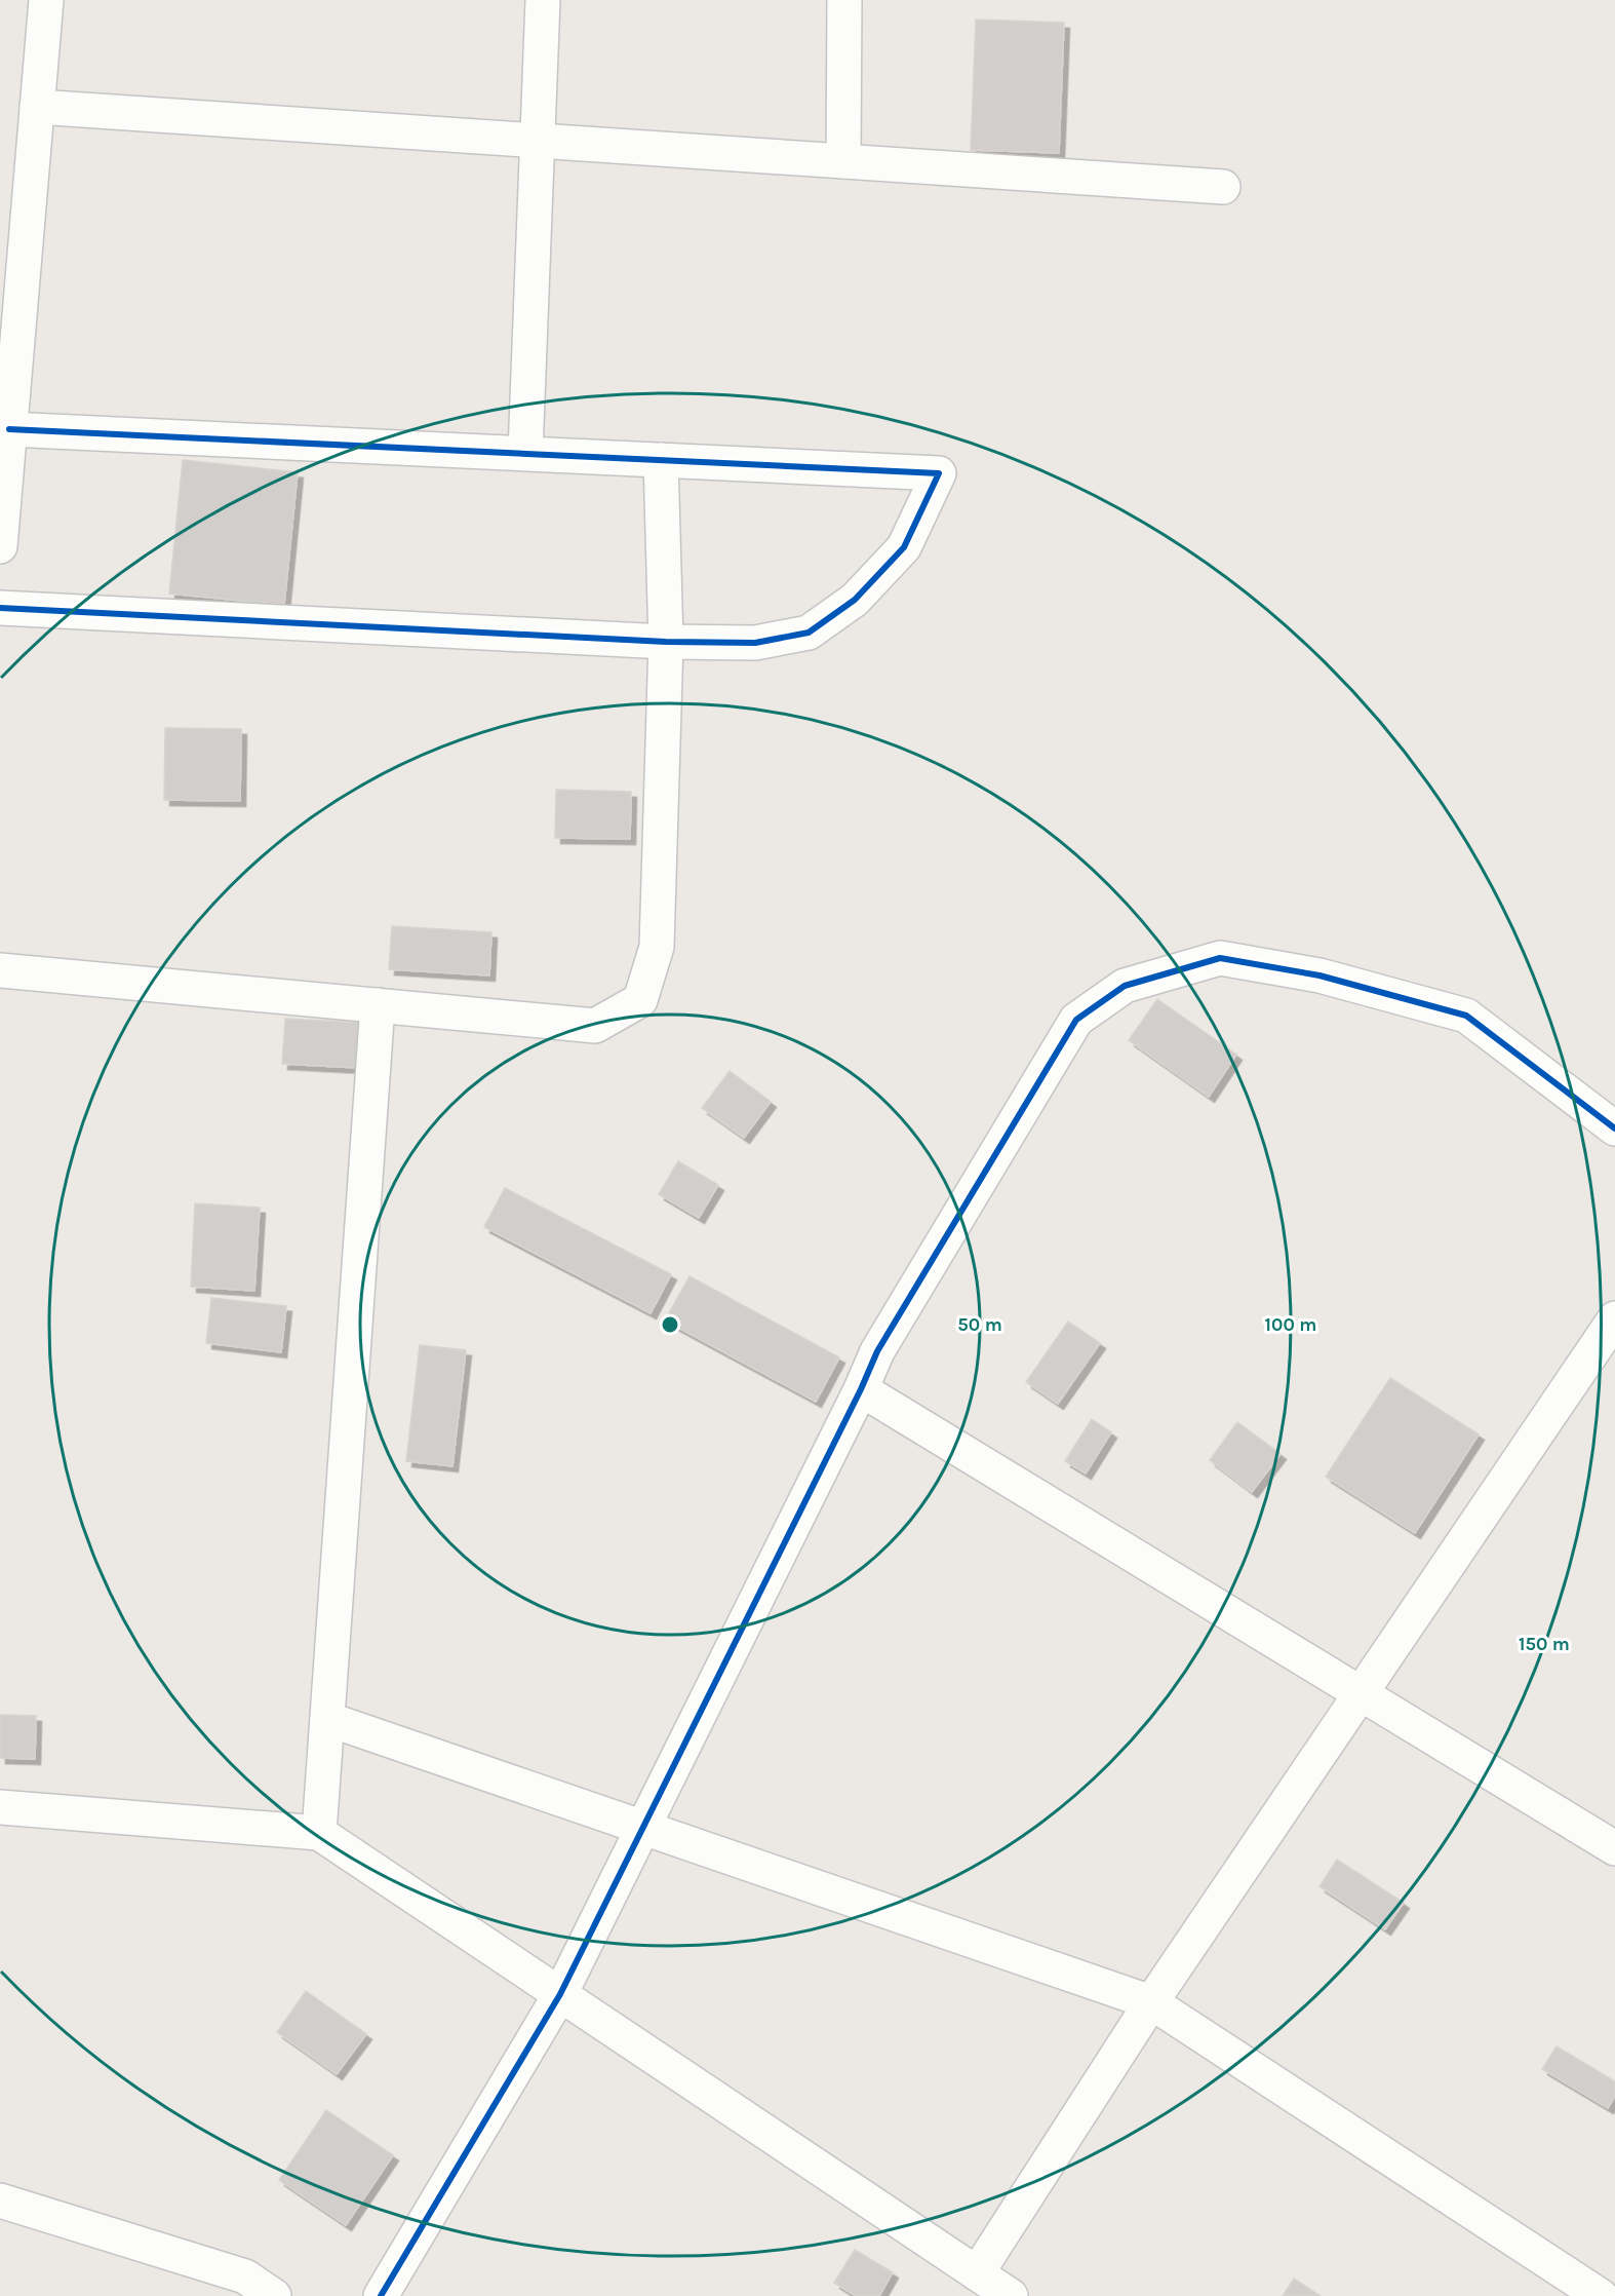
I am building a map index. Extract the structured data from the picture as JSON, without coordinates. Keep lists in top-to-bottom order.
{
  "rings": ["50 m", "100 m", "150 m"]
}
